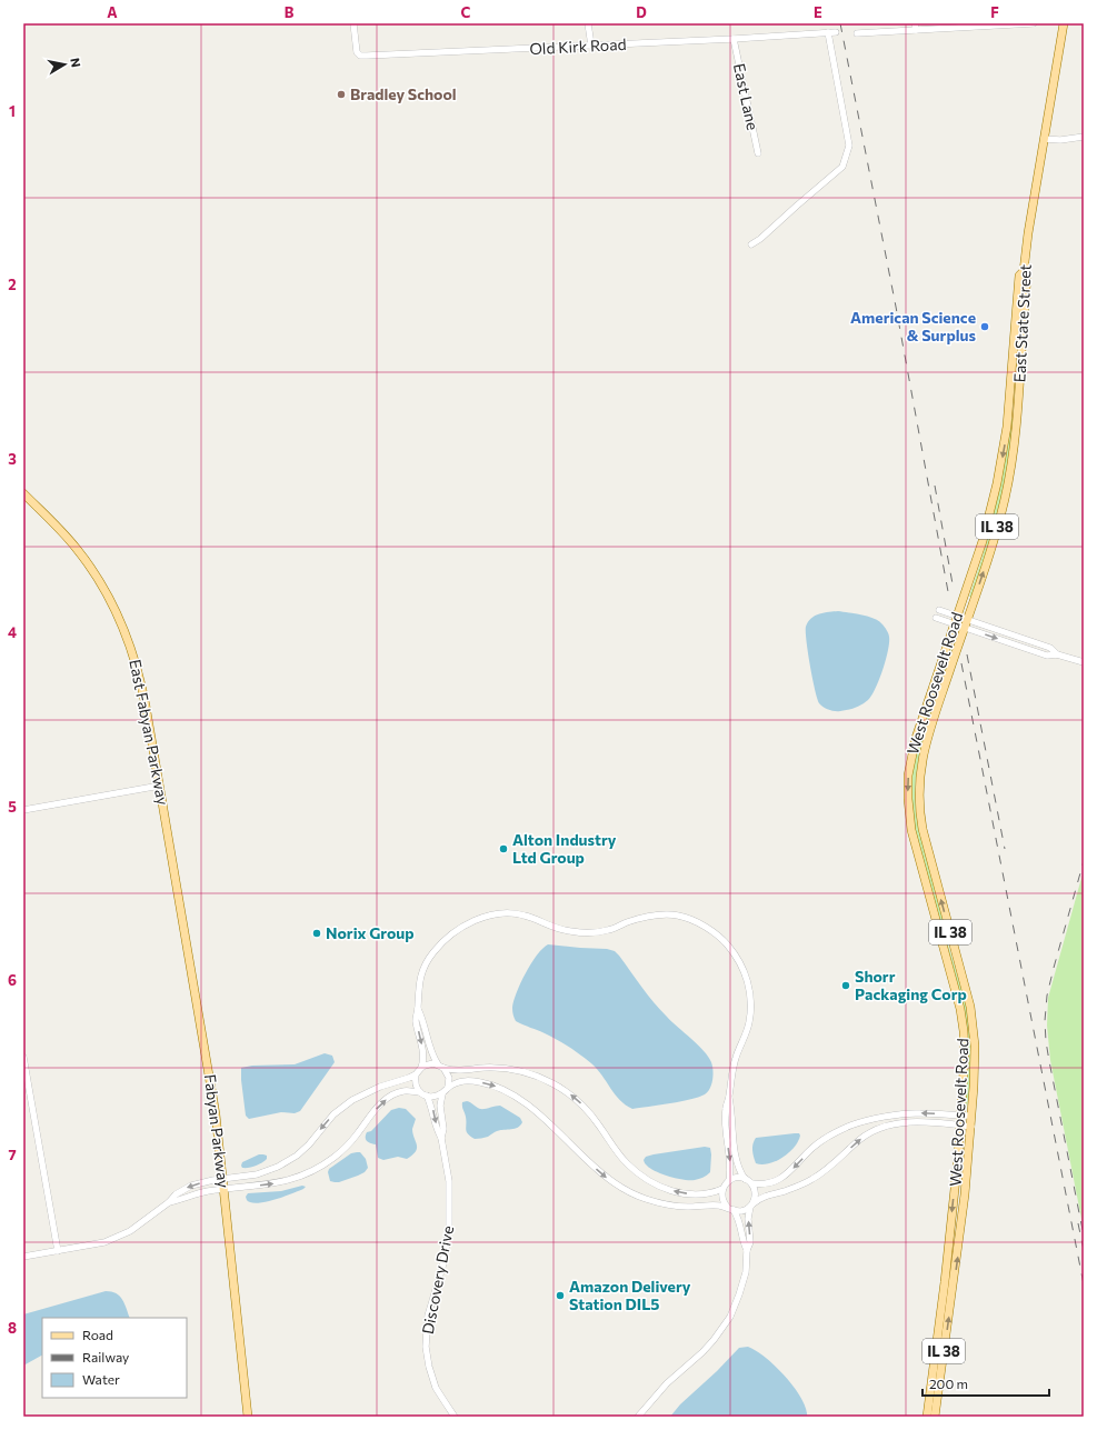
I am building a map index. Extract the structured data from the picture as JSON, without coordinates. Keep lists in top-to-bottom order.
{
  "streets": {
    "main road": [
      "East State Street",
      "IL 38",
      "West Roosevelt Road",
      "East Fabyan Parkway",
      "Fabyan Parkway"
    ],
    "street": ["Old Kirk Road", "East Lane", "Discovery Drive"]
  },
  "crossings": [
    ["Old Kirk Road", "East Lane"],
    ["East State Street", "West Roosevelt Road"],
    ["East Fabyan Parkway", "Fabyan Parkway"]
  ],
  "one_way": ["East State Street"],
  "places": [
    "Bradley School",
    "American Science & Surplus",
    "Alton Industry Ltd Group",
    "Norix Group",
    "Shorr Packaging Corp",
    "Amazon Delivery Station DIL5"
  ],
  "legend": ["Road", "Railway", "Water"],
  "scale_bar": "200 m",
  "north": "right",
  "grid": {
    "columns": [
      "A",
      "B",
      "C",
      "D",
      "E",
      "F"
    ],
    "rows": [
      "1",
      "2",
      "3",
      "4",
      "5",
      "6",
      "7",
      "8"
    ]
  }
}
